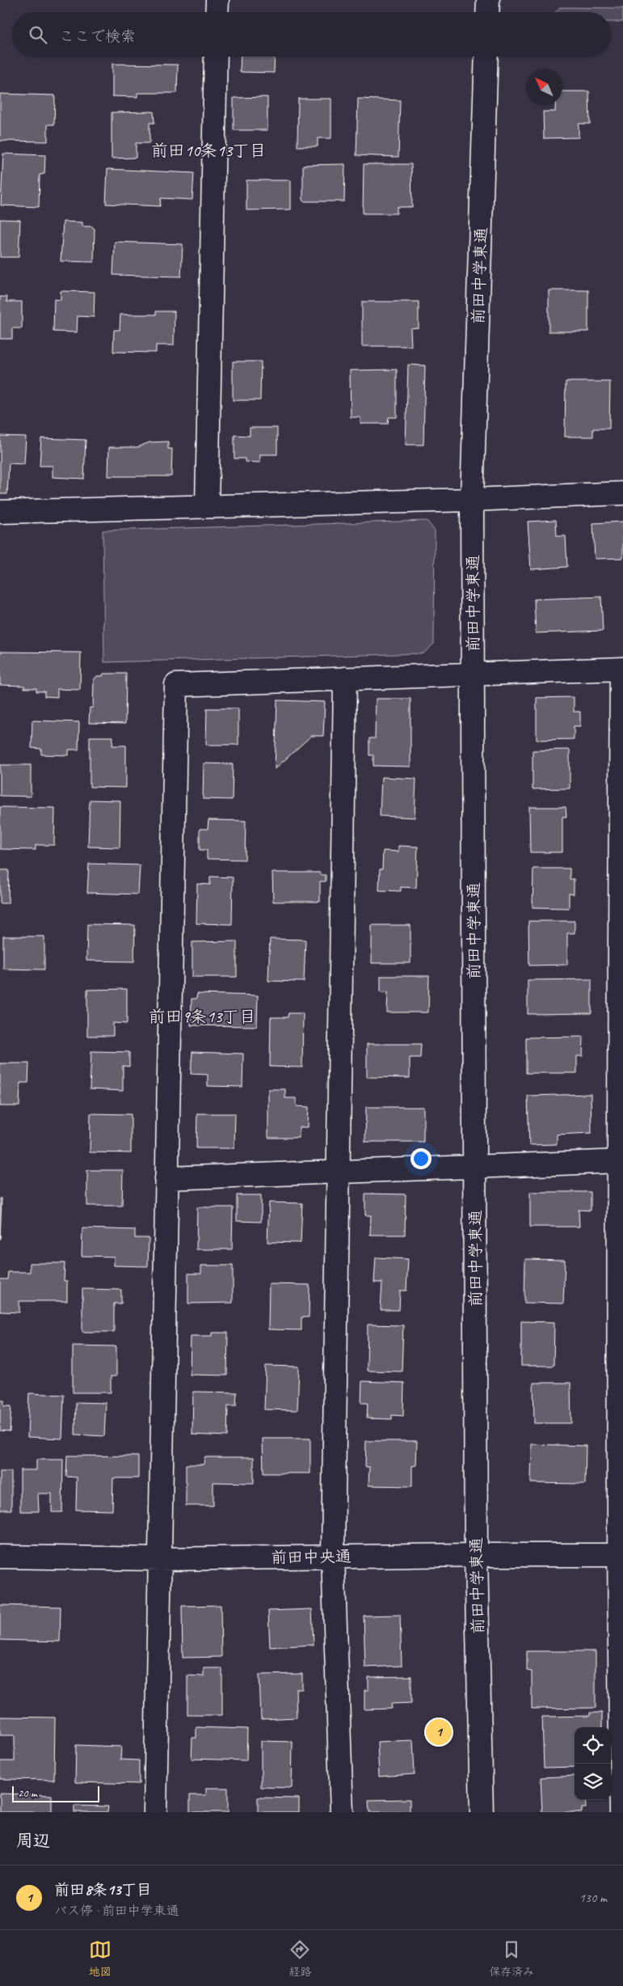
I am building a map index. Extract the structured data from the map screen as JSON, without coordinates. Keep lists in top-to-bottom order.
{
  "streets": {
    "street": ["前田中学東通", "前田中央通"]
  },
  "crossings": [
    ["前田中学東通", "前田中央通"]
  ],
  "districts": ["前田10条13丁目", "前田9条13丁目"],
  "scale_bar": "20 m",
  "north": "top left",
  "page": {
    "search": "ここで検索",
    "pins": "1",
    "scale": "20 m",
    "heading": "周辺",
    "list": [
      {
        "mark": "1",
        "name": "前田8条13丁目",
        "note": "バス停 · 前田中学東通",
        "value": "130 m"
      }
    ],
    "nav": ["地図", "経路", "保存済み"]
  }
}
